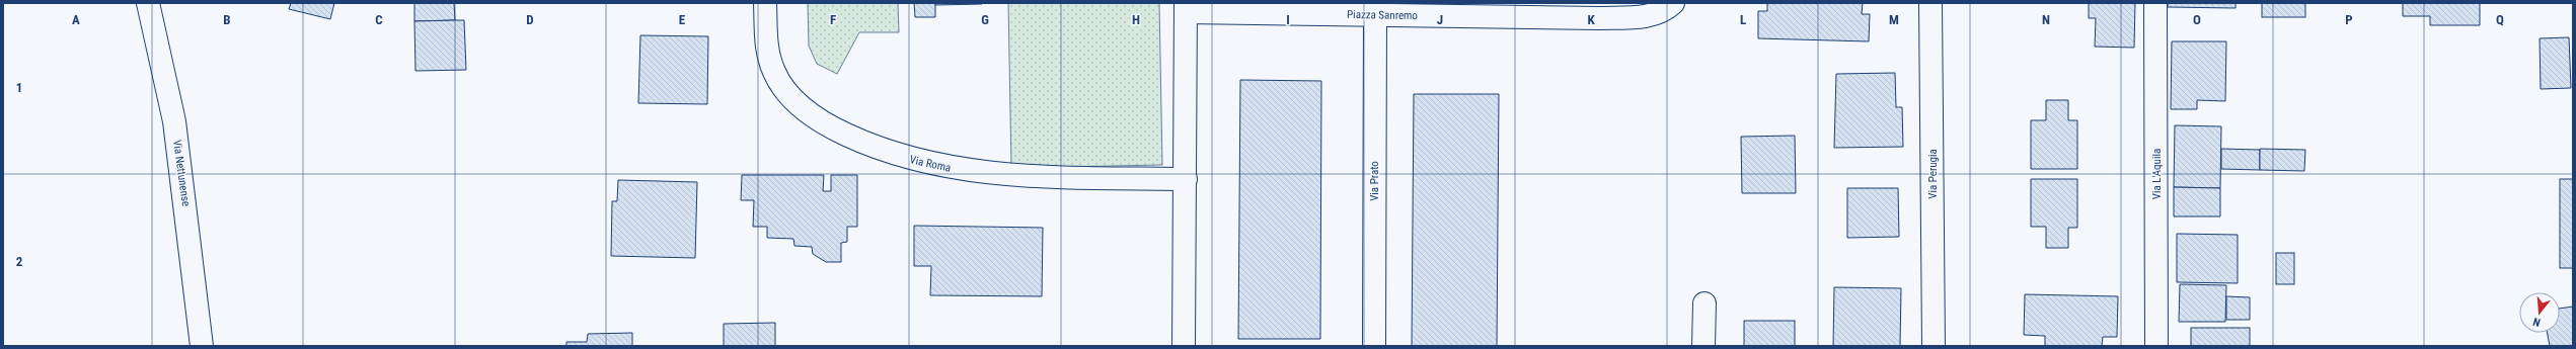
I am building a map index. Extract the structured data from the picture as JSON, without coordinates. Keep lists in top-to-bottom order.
{
  "streets": {
    "street": [
      "Piazza Sanremo",
      "Via Roma",
      "Via Nettunense",
      "Via Perugia",
      "Via L'Aquila",
      "Via Prato"
    ]
  },
  "crossings": [
    ["Piazza Sanremo", "Via Prato"]
  ],
  "north": "bottom",
  "grid": {
    "columns": [
      "A",
      "B",
      "C",
      "D",
      "E",
      "F",
      "G",
      "H",
      "I",
      "J",
      "K",
      "L",
      "M",
      "N",
      "O",
      "P",
      "Q"
    ],
    "rows": ["1", "2"]
  }
}
